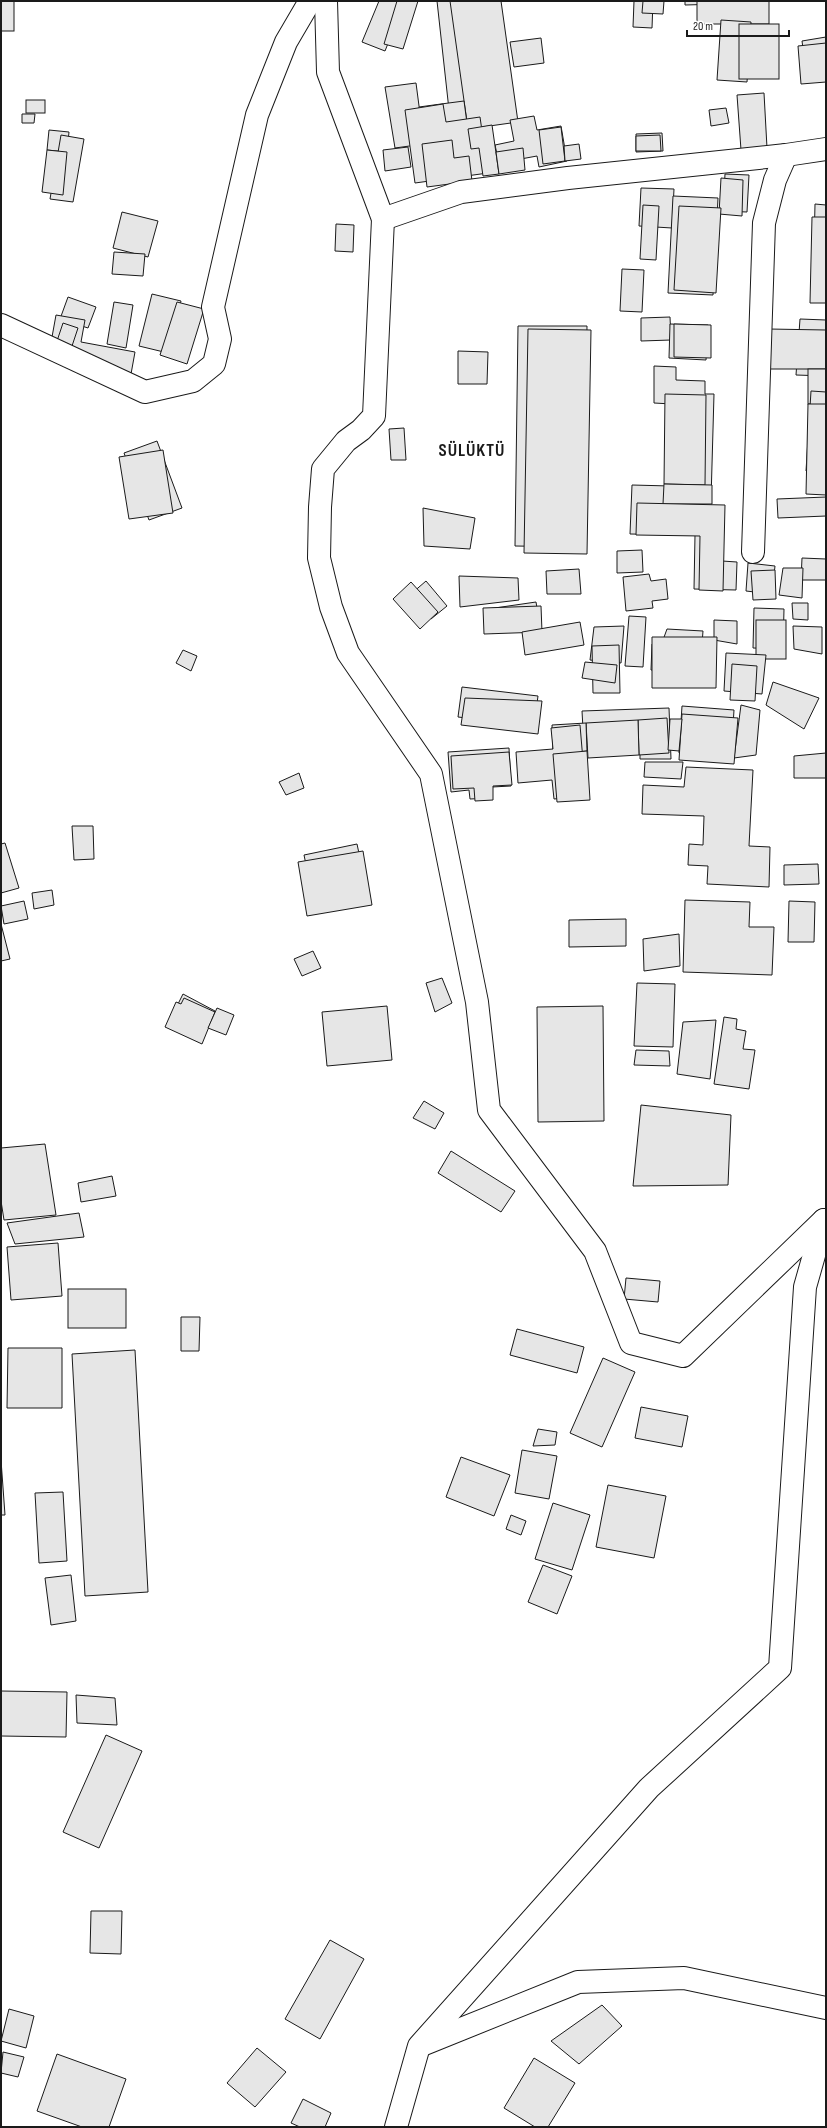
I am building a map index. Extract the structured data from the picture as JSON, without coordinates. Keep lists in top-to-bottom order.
{
  "districts": ["SÜLÜKTÜ"],
  "scale_bar": "20 m"
}
